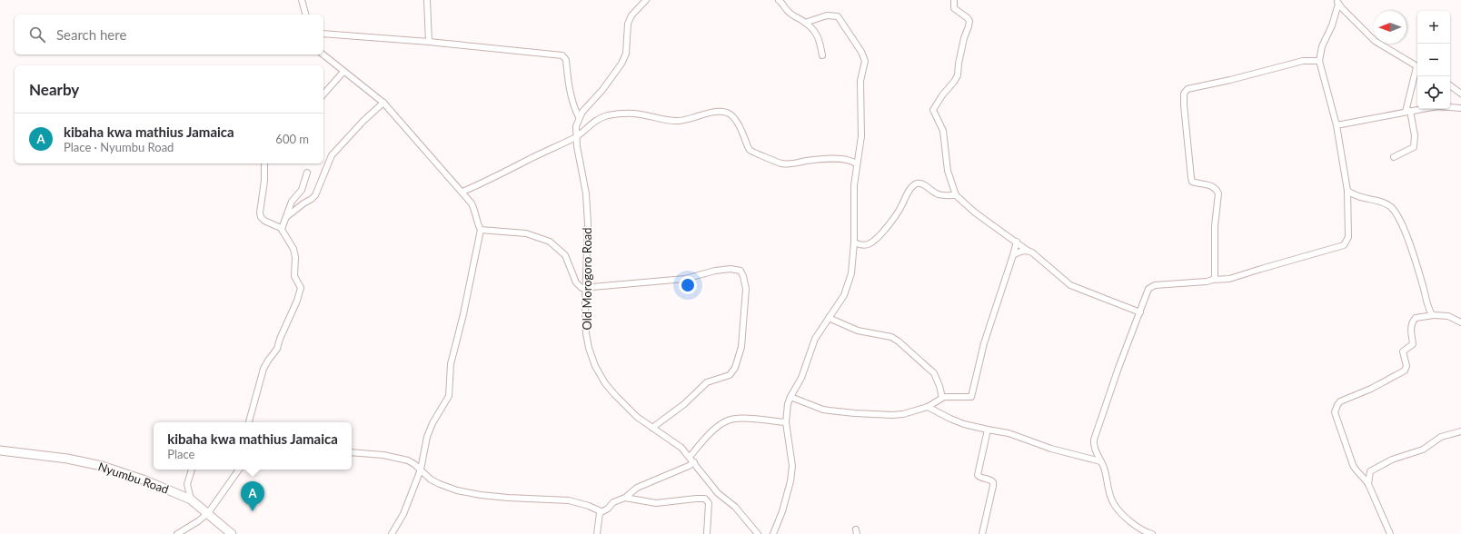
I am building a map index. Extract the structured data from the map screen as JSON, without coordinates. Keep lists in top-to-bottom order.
{
  "streets": {
    "street": ["Old Morogoro Road", "Nyumbu Road"]
  },
  "north": "left",
  "page": {
    "map_buttons": ["+", "−"],
    "search": "Search here",
    "heading": "Nearby",
    "list": [
      {
        "mark": "A",
        "name": "kibaha kwa mathius Jamaica",
        "note": "Place · Nyumbu Road",
        "value": "600 m"
      }
    ],
    "popup": ["kibaha kwa mathius Jamaica", "Place"],
    "pins": "A"
  }
}
